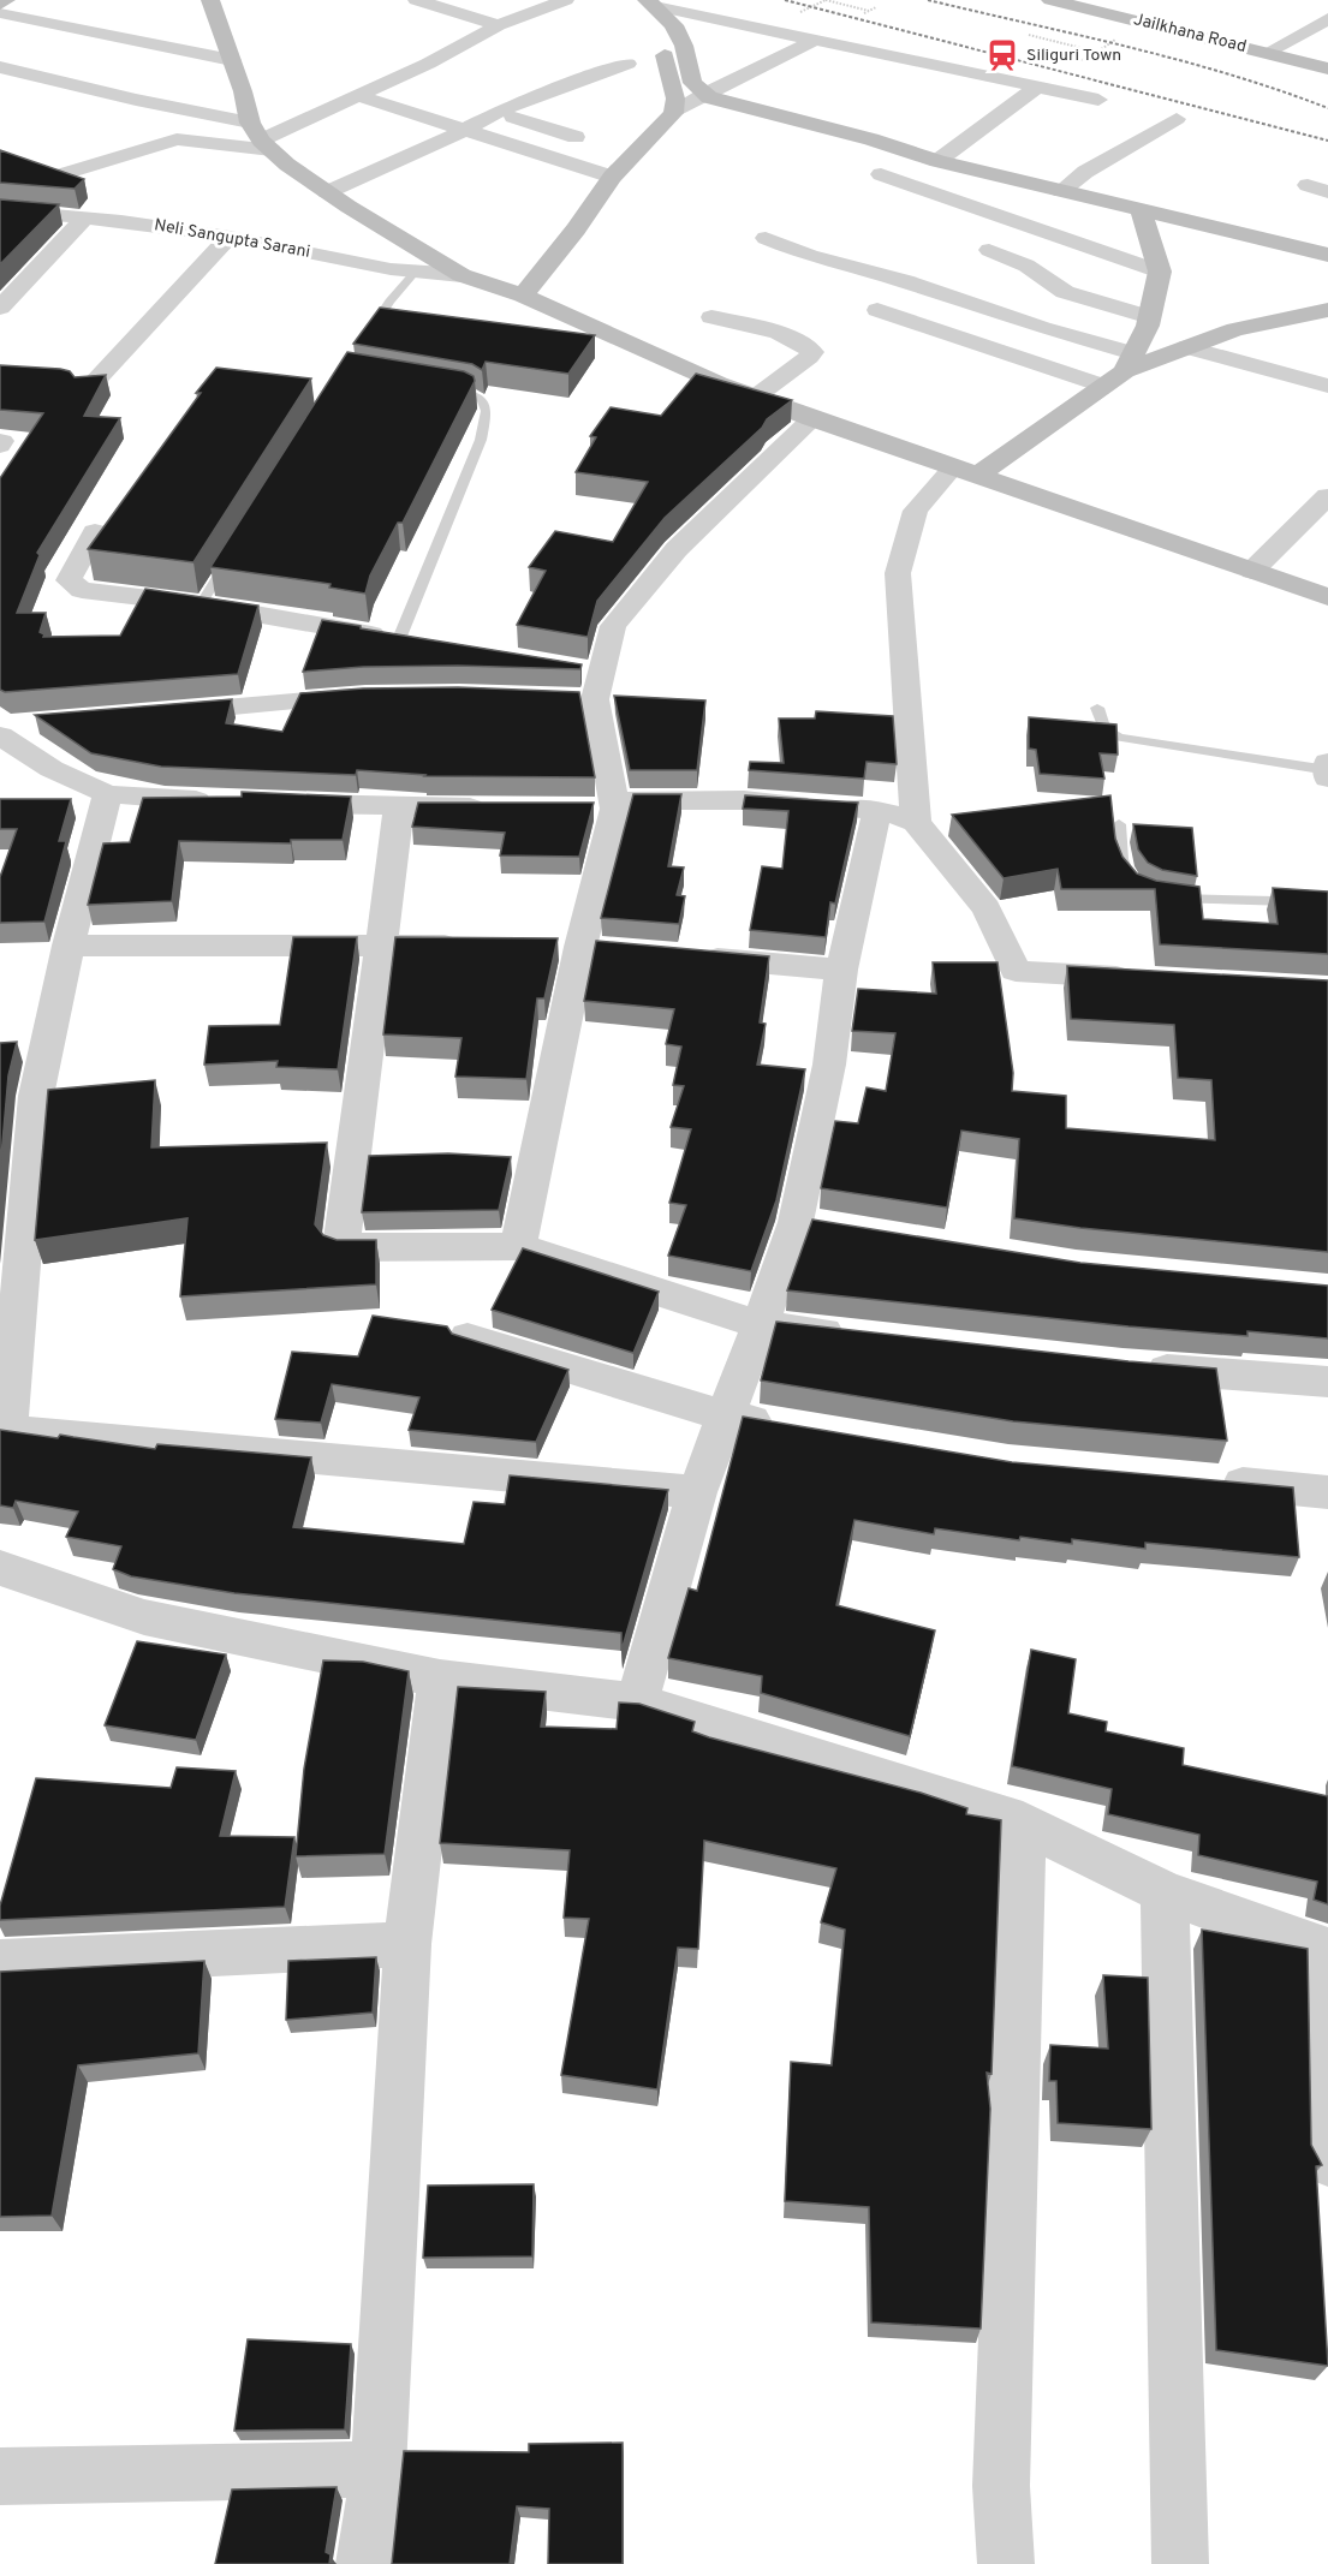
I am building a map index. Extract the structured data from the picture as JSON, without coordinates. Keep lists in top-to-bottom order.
{
  "streets": {
    "street": ["Jailkhana Road", "Neli Sangupta Sarani"]
  },
  "places": {
    "station": ["Siliguri Town"]
  }
}
